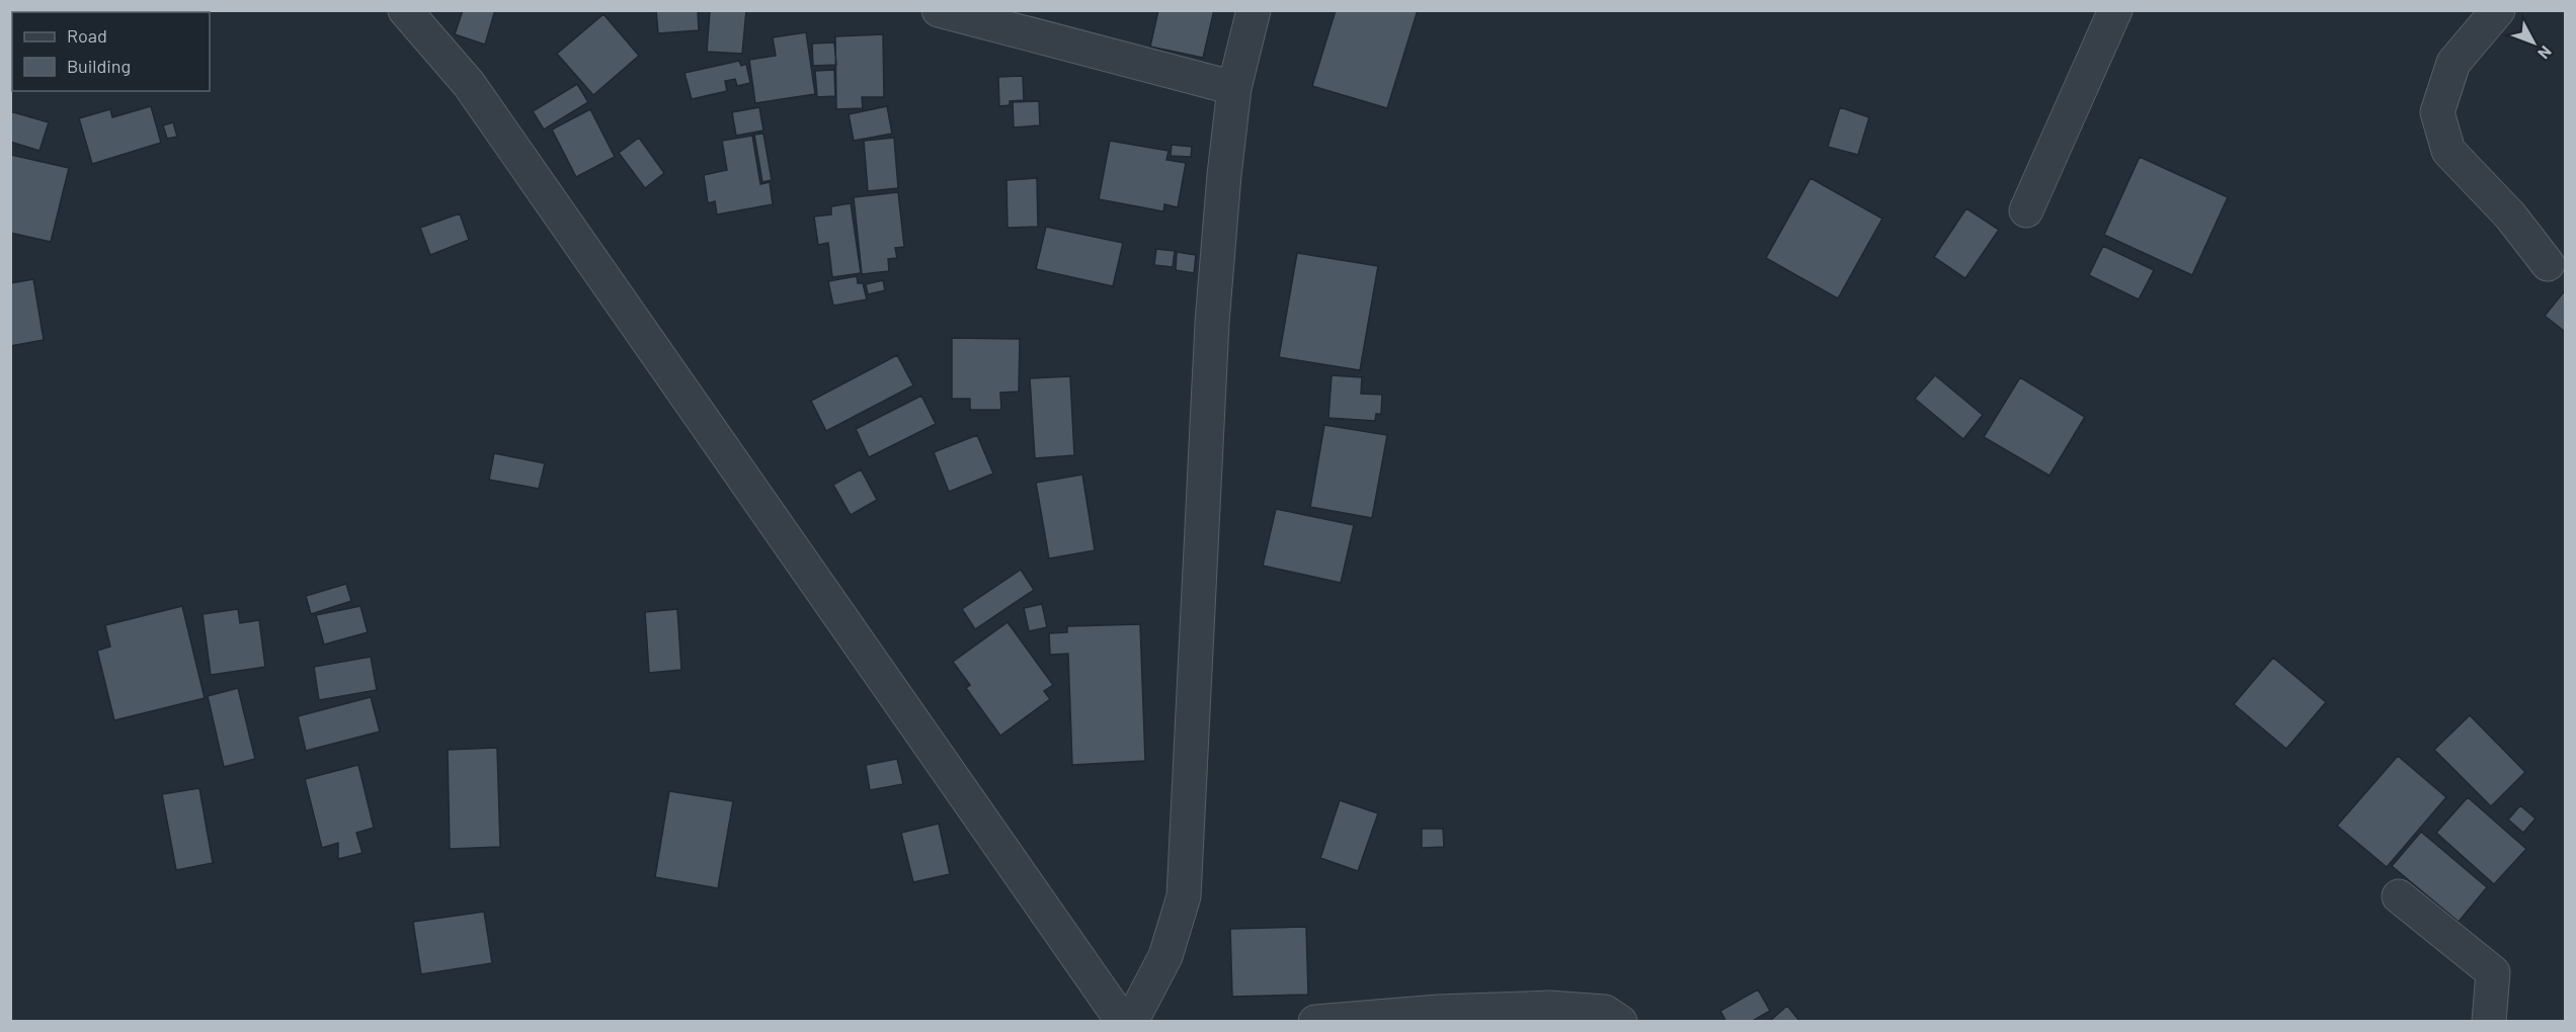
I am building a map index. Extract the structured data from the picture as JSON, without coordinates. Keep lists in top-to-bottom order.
{
  "legend": ["Road", "Building"],
  "north": "bottom right"
}
